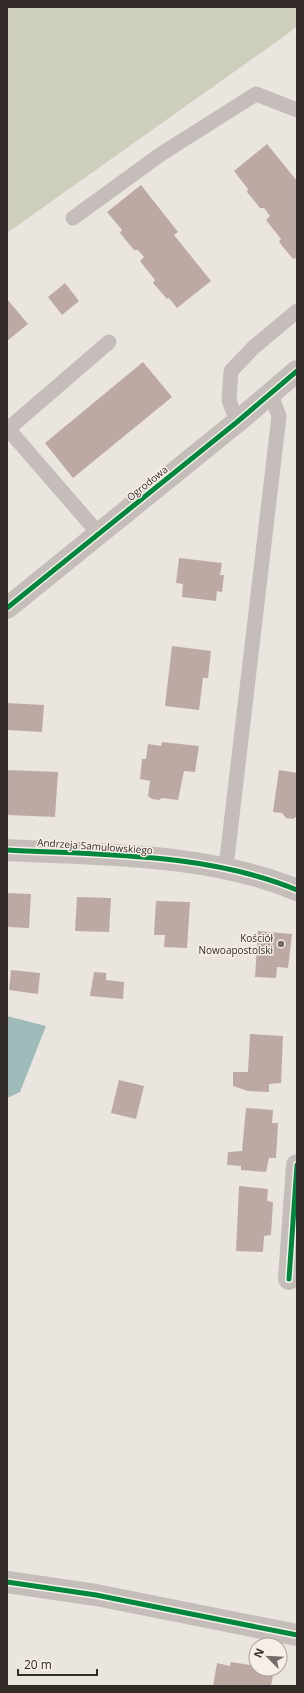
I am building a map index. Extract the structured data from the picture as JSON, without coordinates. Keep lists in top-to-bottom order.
{
  "streets": {
    "street": ["Ogrodowa", "Andrzeja Samulowskiego"]
  },
  "places": ["Kościół Nowoapostolski"],
  "scale_bar": "20 m",
  "north": "top left"
}
